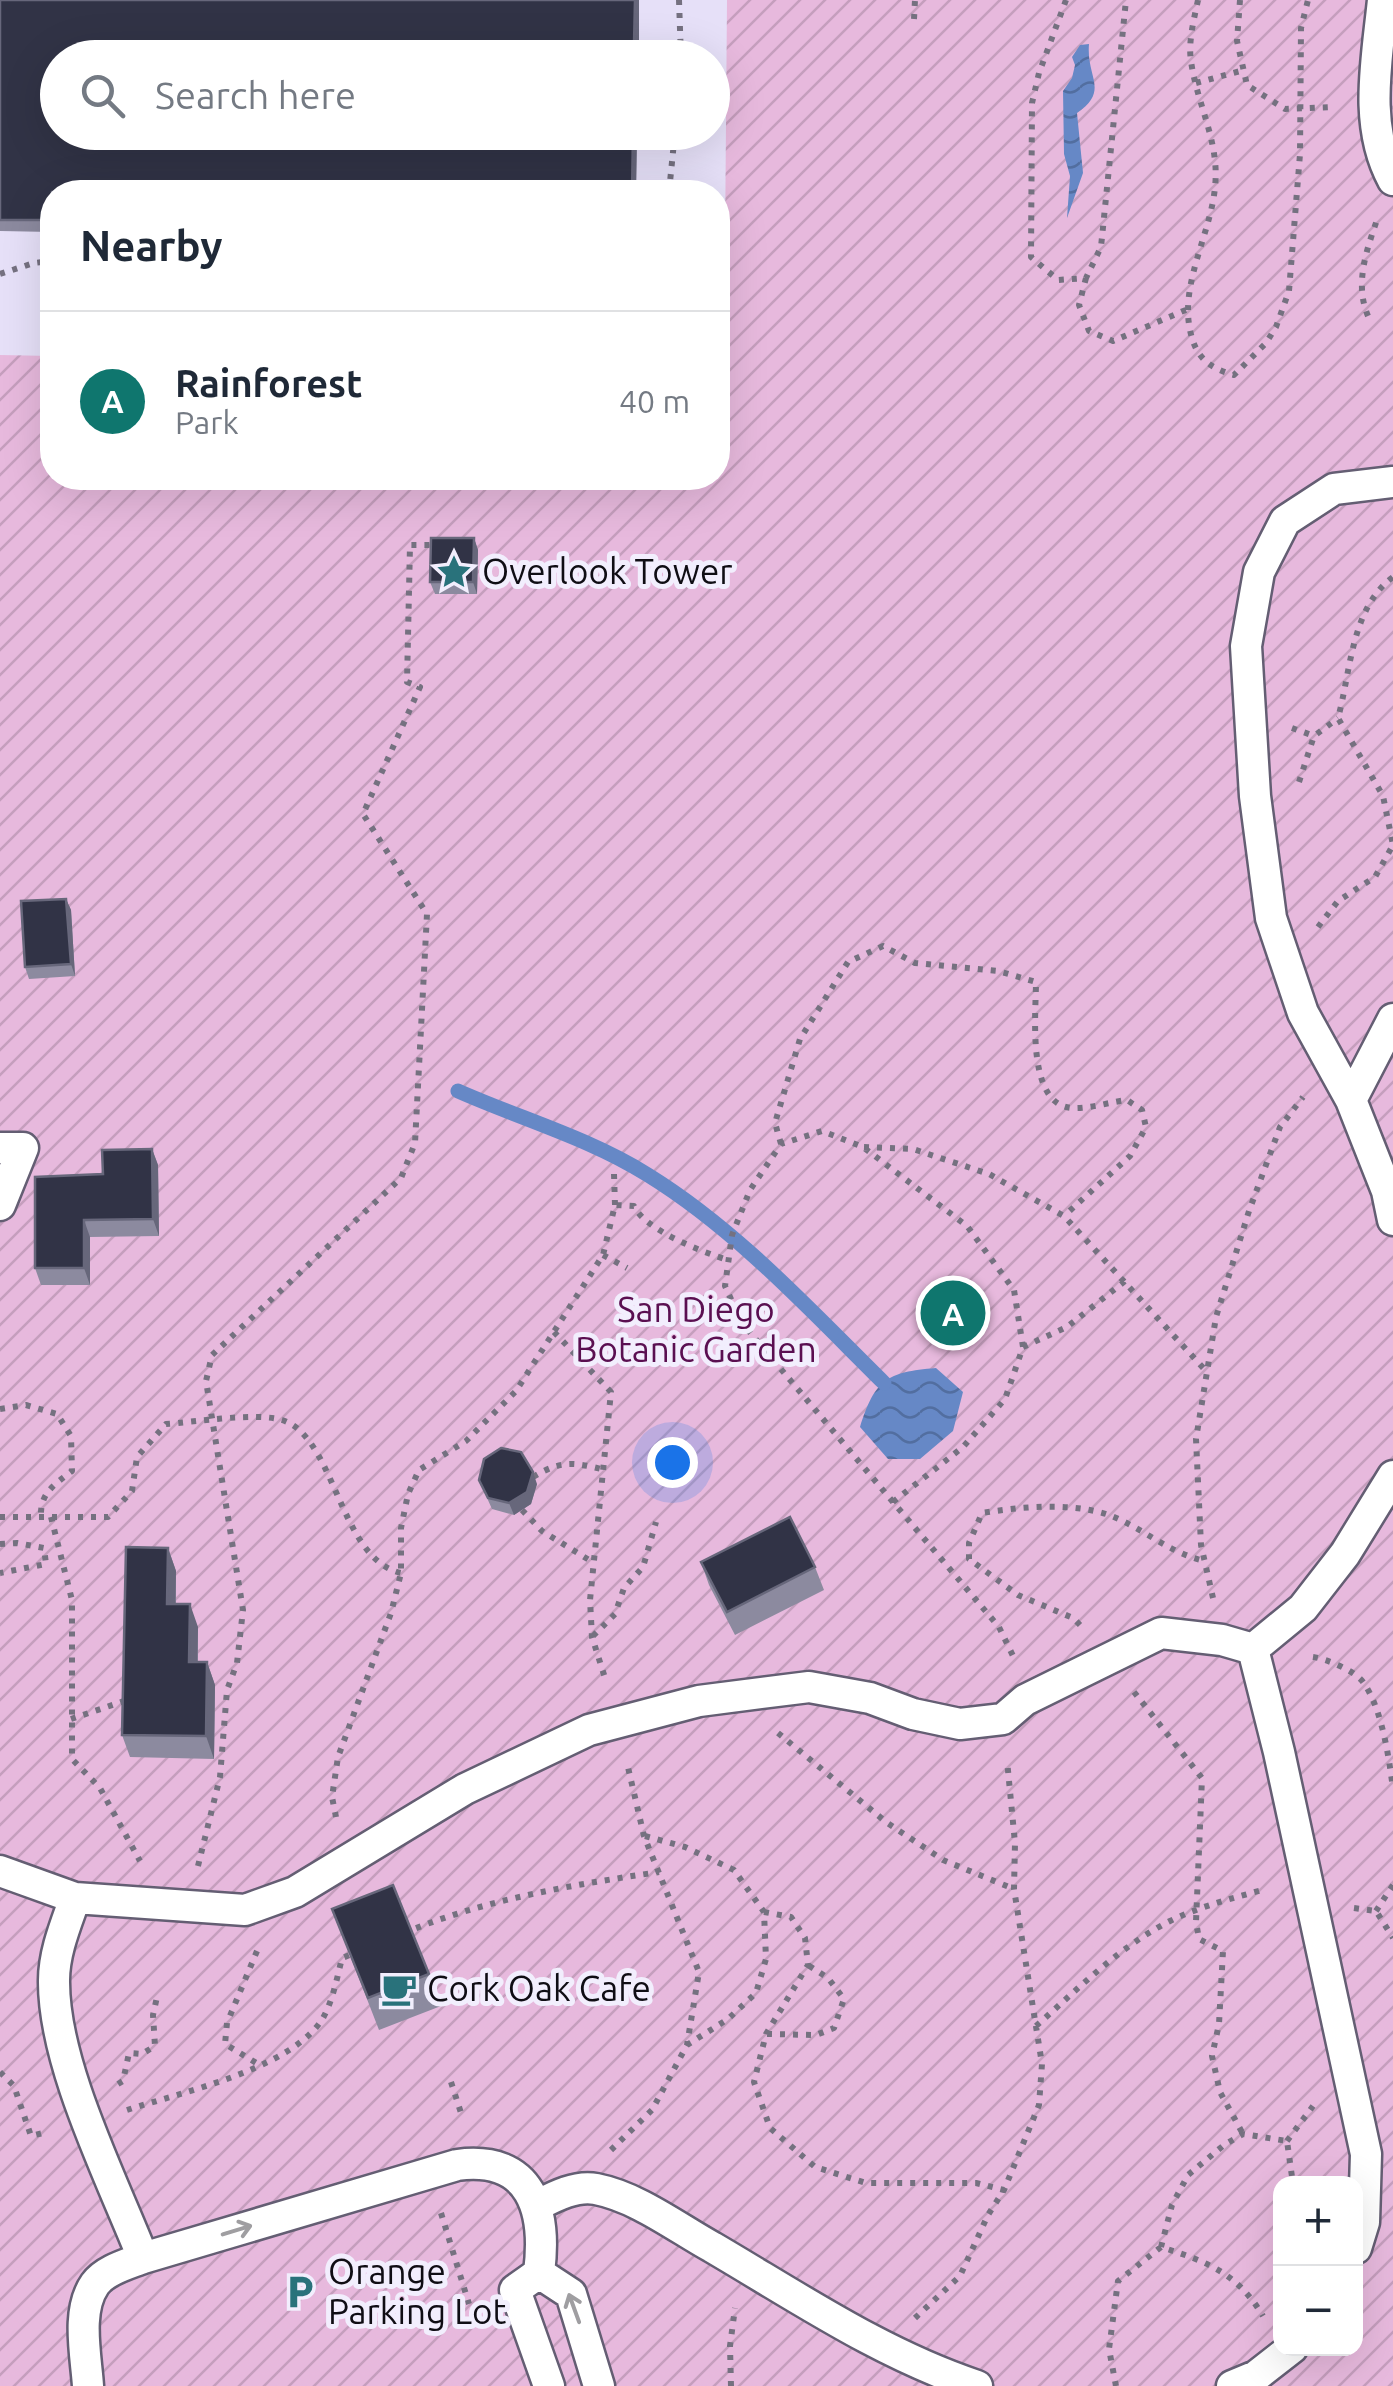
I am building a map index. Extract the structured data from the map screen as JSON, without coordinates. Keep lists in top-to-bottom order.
{
  "parks": ["San Diego Botanic Garden"],
  "places": {
    "place": ["Overlook Tower"],
    "cafe": ["Cork Oak Cafe"],
    "parking": ["Orange Parking Lot"]
  },
  "page": {
    "search": "Search here",
    "heading": "Nearby",
    "list": [
      {
        "mark": "A",
        "name": "Rainforest",
        "note": "Park",
        "value": "40 m"
      }
    ],
    "pins": "A",
    "map_buttons": ["+", "−"]
  }
}
